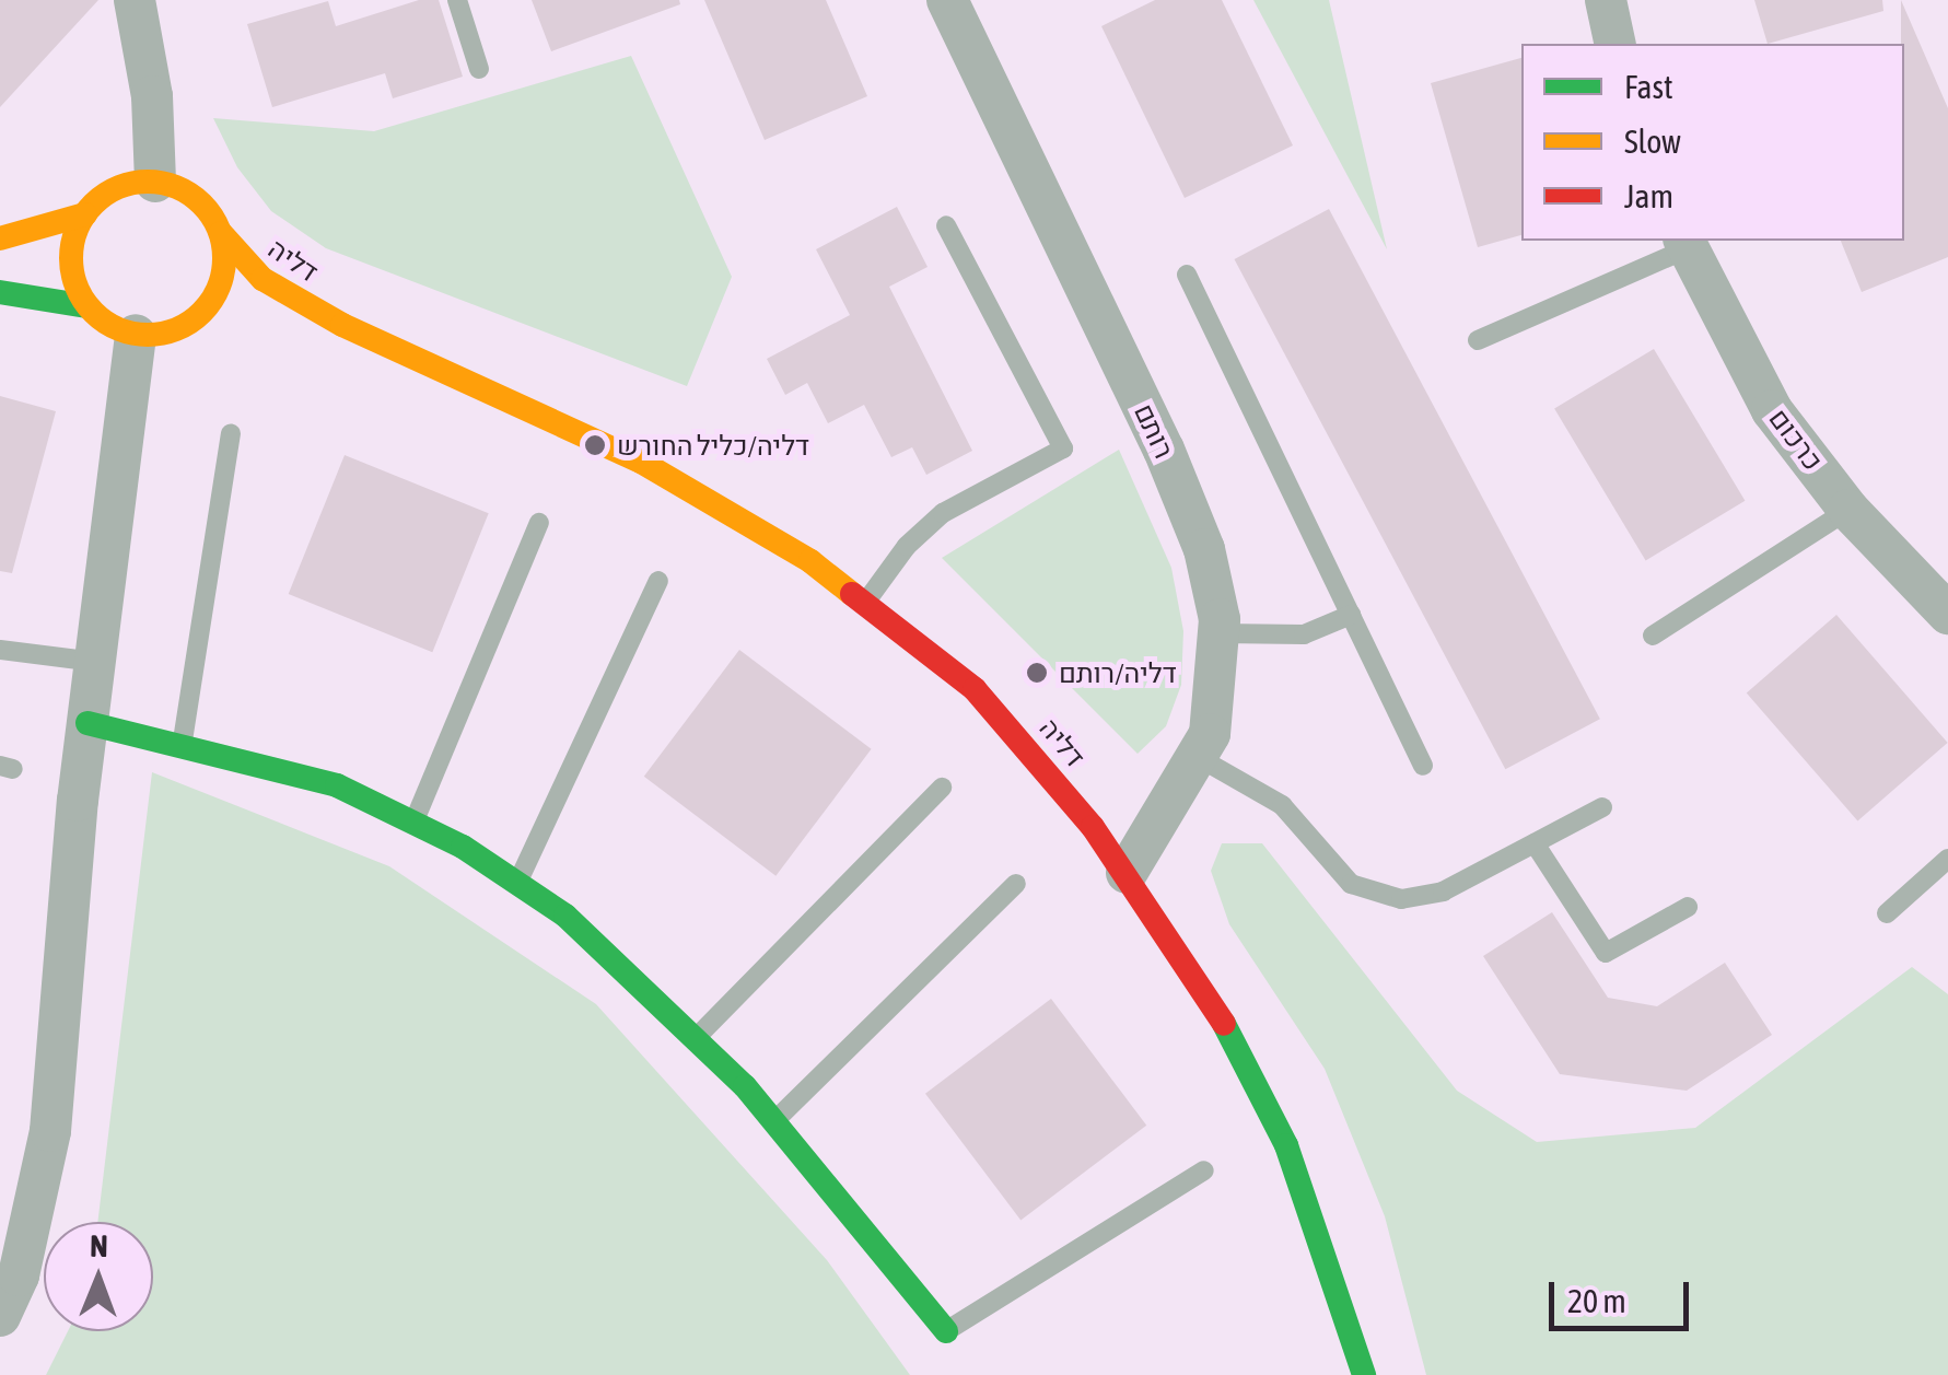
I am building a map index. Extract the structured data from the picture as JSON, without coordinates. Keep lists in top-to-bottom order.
{
  "streets": {
    "street": ["דליה", "רותם", "כרכום"]
  },
  "crossings": [
    ["דליה", "רותם"]
  ],
  "places": ["דליה/כליל החורש", "דליה/רותם"],
  "legend": ["Fast", "Slow", "Jam"],
  "scale_bar": "20 m",
  "north": "top"
}
